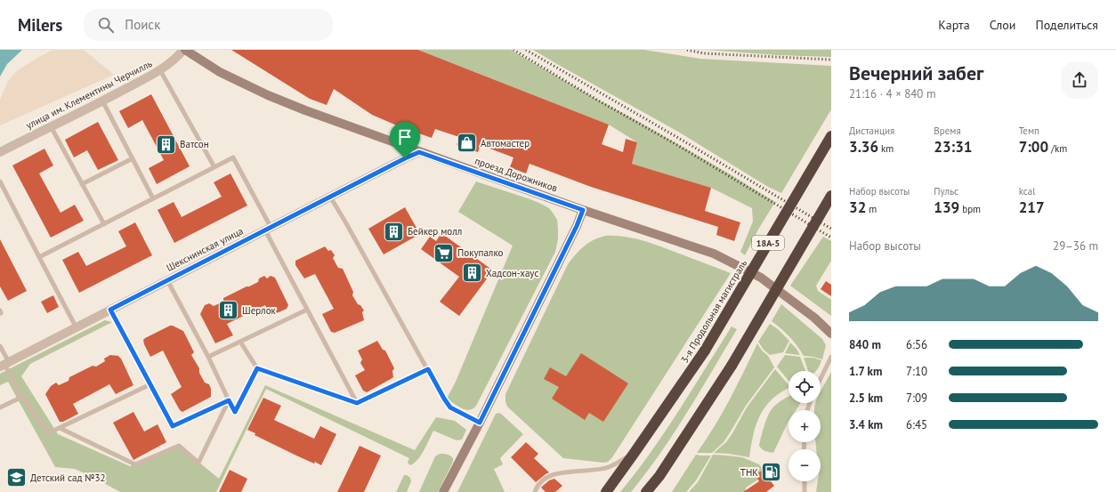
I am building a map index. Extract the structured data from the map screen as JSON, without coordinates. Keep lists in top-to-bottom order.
{
  "streets": {
    "highway": ["18А-5", "3-я Продольная магистраль"],
    "main road": ["проезд Дорожников"],
    "street": ["улица им. Клементины Черчилль", "Шекснинская улица"]
  },
  "crossings": [
    ["улица им. Клементины Черчилль", "проезд Дорожников"],
    ["проезд Дорожников", "Шекснинская улица"]
  ],
  "places": {
    "shop": ["Автомастер"],
    "building": [
      "Ватсон",
      "Бейкер молл",
      "Хадсон-хаус",
      "Шерлок"
    ],
    "supermarket": ["Покупалко"],
    "fuel station": ["ТНК"],
    "school or university": ["Детский сад №32"]
  },
  "page": {
    "header": "Milers",
    "search": "Поиск",
    "nav": ["Карта", "Слои", "Поделиться"],
    "heading": ["Вечерний забег", "21:16 · 4 × 840 m"],
    "stats": [
      ["Дистанция", "3.36 km"],
      ["Время", "23:31"],
      ["Темп", "7:00 /km"],
      ["Набор высоты", "32 m"],
      ["Пульс", "139 bpm"],
      ["kcal", "217"]
    ],
    "chart": ["Набор высоты", "29–36 m"],
    "list": [
      {
        "name": "840 m",
        "note": "6:56"
      },
      {
        "name": "1.7 km",
        "note": "7:10"
      },
      {
        "name": "2.5 km",
        "note": "7:09"
      },
      {
        "name": "3.4 km",
        "note": "6:45"
      }
    ],
    "map_buttons": ["+", "−"]
  }
}
